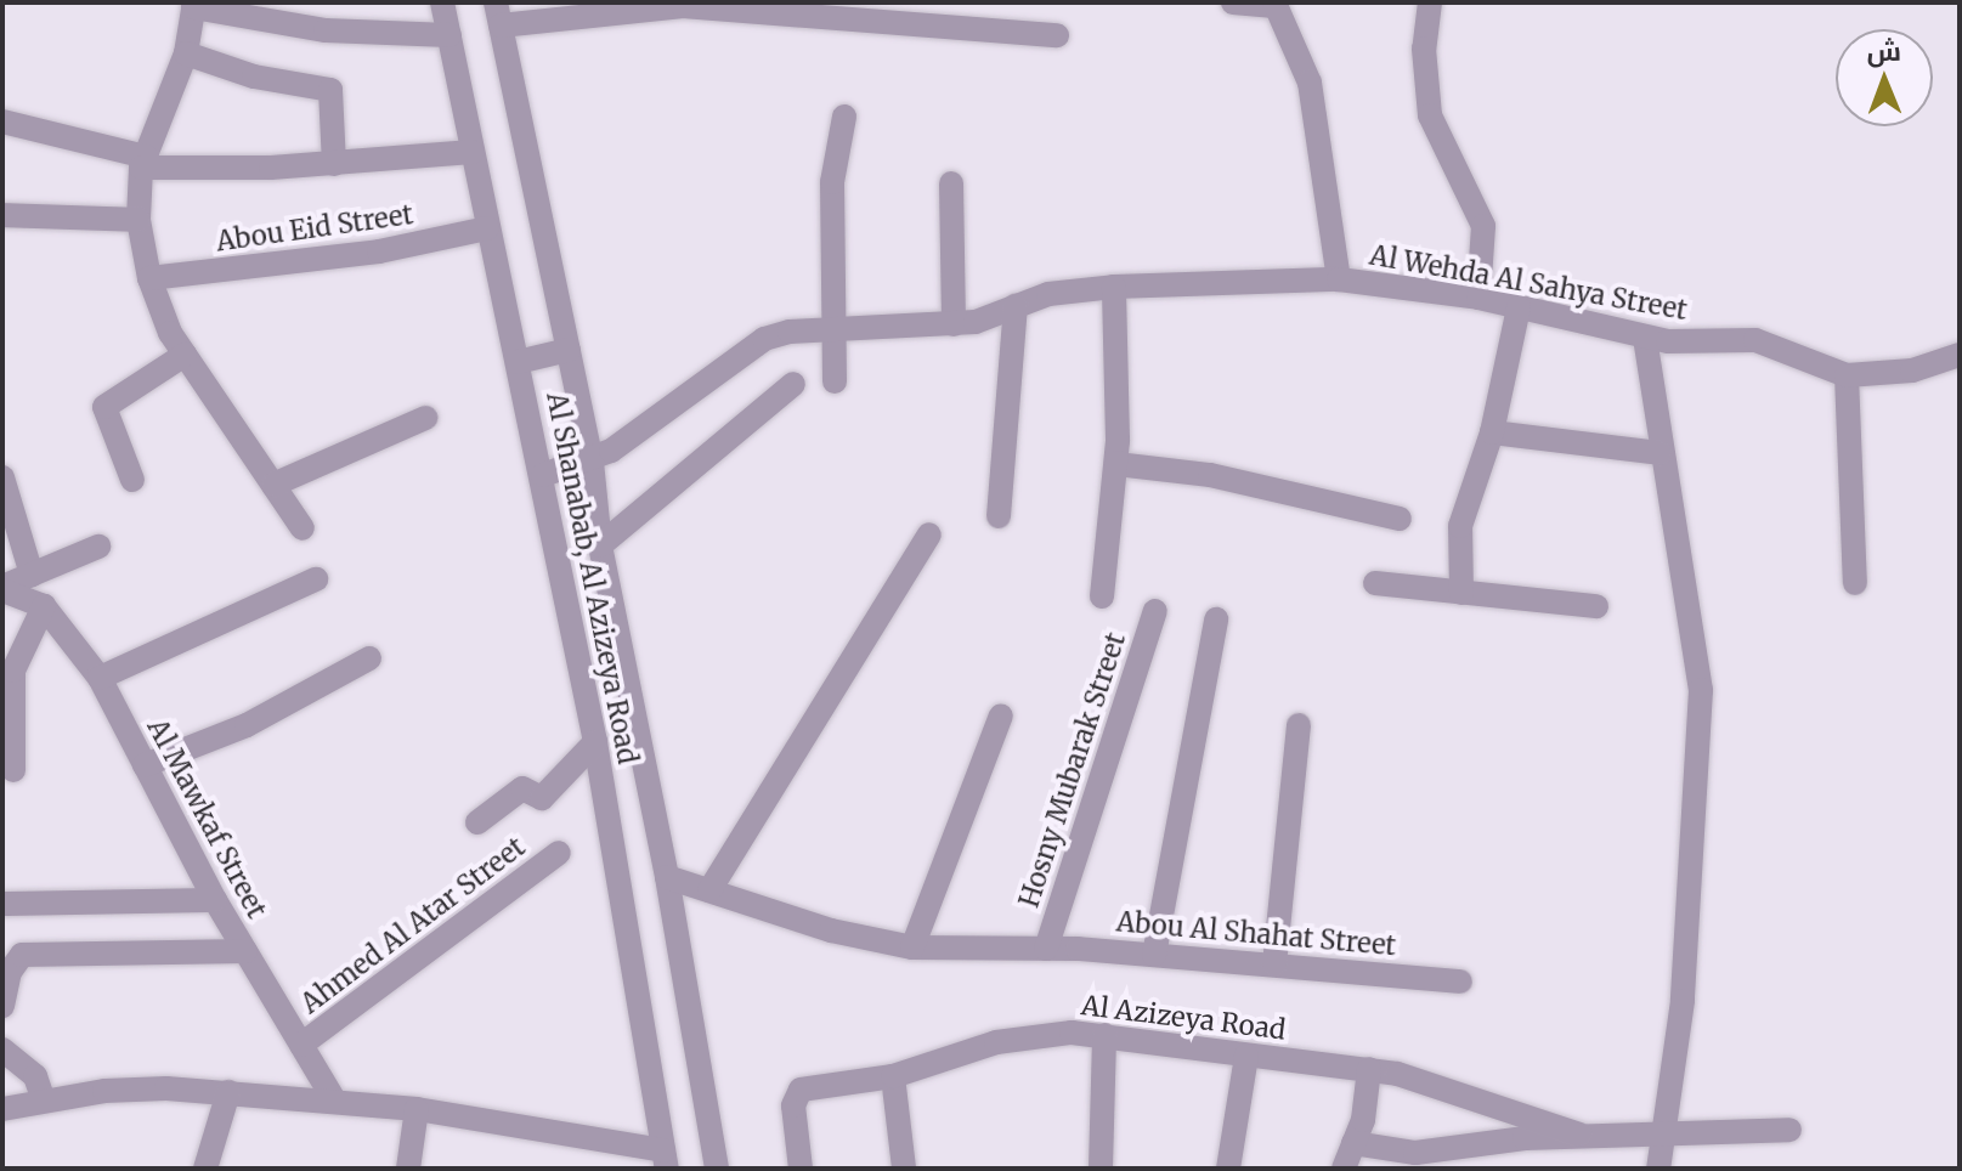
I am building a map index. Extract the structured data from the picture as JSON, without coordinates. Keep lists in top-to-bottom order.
{
  "streets": {
    "street": [
      "Abou Eid Street",
      "Al Wehda Al Sahya Street",
      "Al Shanabab, Al Azizeya Road",
      "Hosny Mubarak Street",
      "Al Mawkaf Street",
      "Ahmed Al Atar Street",
      "Abou Al Shahat Street",
      "Al Azizeya Road"
    ]
  },
  "crossings": [
    ["Abou Eid Street", "Al Shanabab, Al Azizeya Road"],
    ["Al Wehda Al Sahya Street", "Al Shanabab, Al Azizeya Road"],
    ["Al Shanabab, Al Azizeya Road", "Abou Al Shahat Street"],
    ["Hosny Mubarak Street", "Abou Al Shahat Street"],
    ["Al Mawkaf Street", "Ahmed Al Atar Street"]
  ],
  "north": "top"
}
